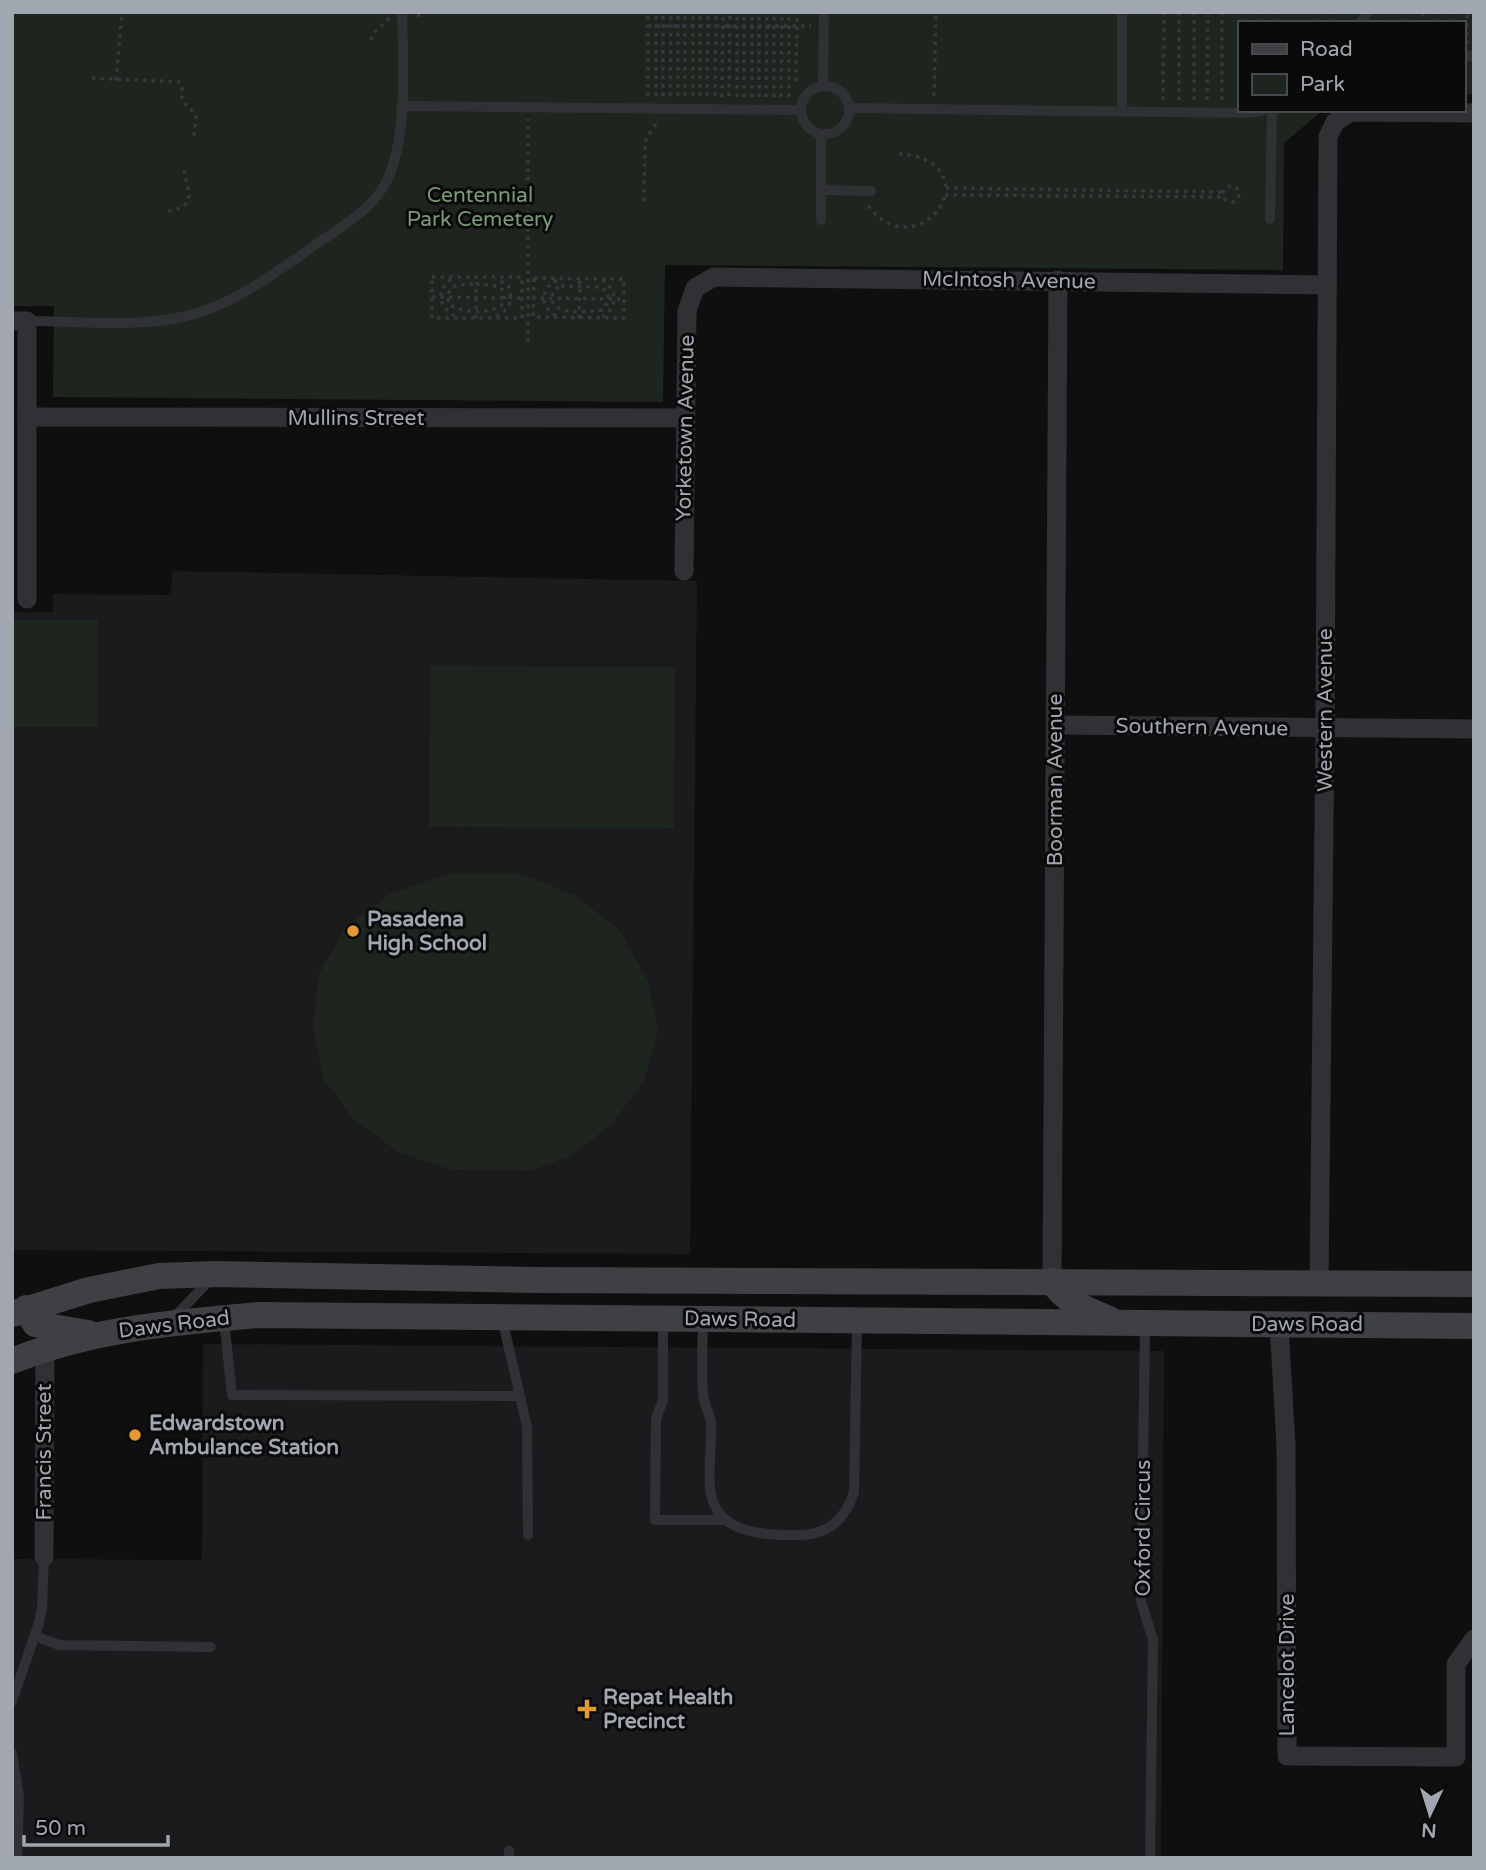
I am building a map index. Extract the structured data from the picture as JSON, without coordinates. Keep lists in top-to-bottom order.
{
  "streets": {
    "main road": ["Daws Road"],
    "street": [
      "McIntosh Avenue",
      "Mullins Street",
      "Yorketown Avenue",
      "Western Avenue",
      "Southern Avenue",
      "Boorman Avenue",
      "Francis Street",
      "Lancelot Drive"
    ],
    "lane": ["Oxford Circus"]
  },
  "crossings": [
    ["McIntosh Avenue", "Yorketown Avenue"],
    ["McIntosh Avenue", "Western Avenue"],
    ["McIntosh Avenue", "Boorman Avenue"],
    ["Mullins Street", "Yorketown Avenue"],
    ["Western Avenue", "Southern Avenue"],
    ["Western Avenue", "Daws Road"],
    ["Southern Avenue", "Boorman Avenue"],
    ["Boorman Avenue", "Daws Road"],
    ["Daws Road", "Francis Street"],
    ["Daws Road", "Oxford Circus"],
    ["Daws Road", "Lancelot Drive"]
  ],
  "parks": ["Centennial Park Cemetery"],
  "places": {
    "other": ["Pasadena High School", "Edwardstown Ambulance Station"],
    "health": ["Repat Health Precinct"]
  },
  "legend": ["Road", "Park"],
  "scale_bar": "50 m",
  "north": "bottom"
}
